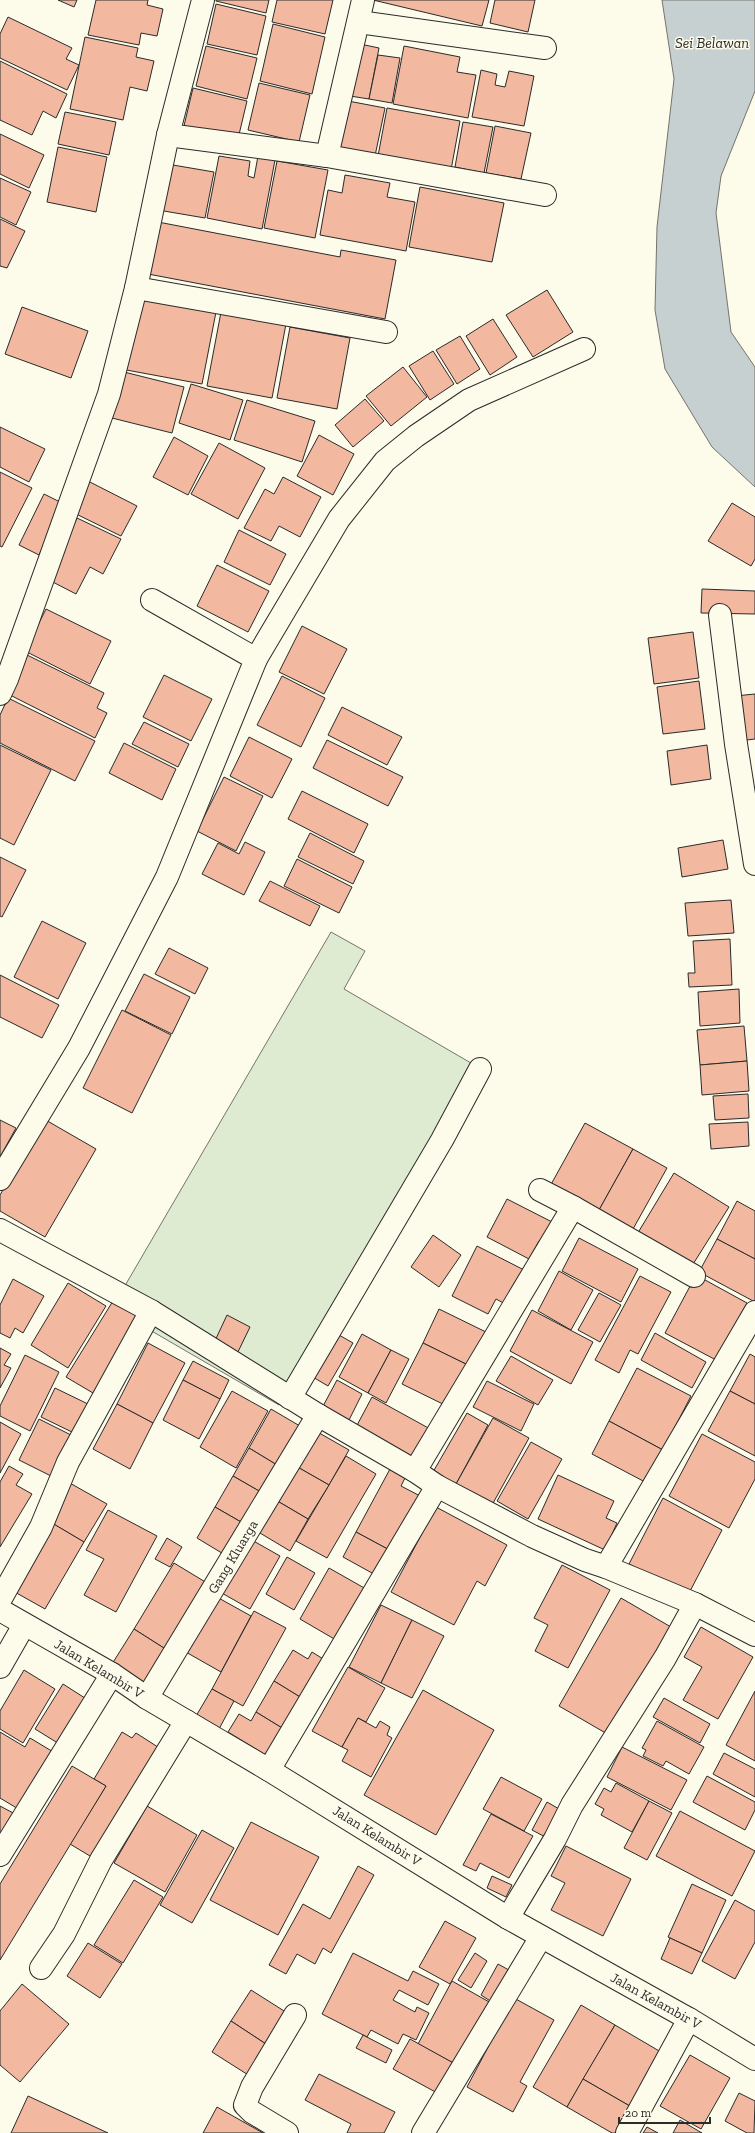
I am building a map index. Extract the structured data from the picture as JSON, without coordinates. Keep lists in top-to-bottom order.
{
  "streets": {
    "street": ["Gang Kluarga", "Jalan Kelambir V"]
  },
  "crossings": [
    ["Gang Kluarga", "Jalan Kelambir V"]
  ],
  "water": ["Sei Belawan"],
  "scale_bar": "20 m"
}
